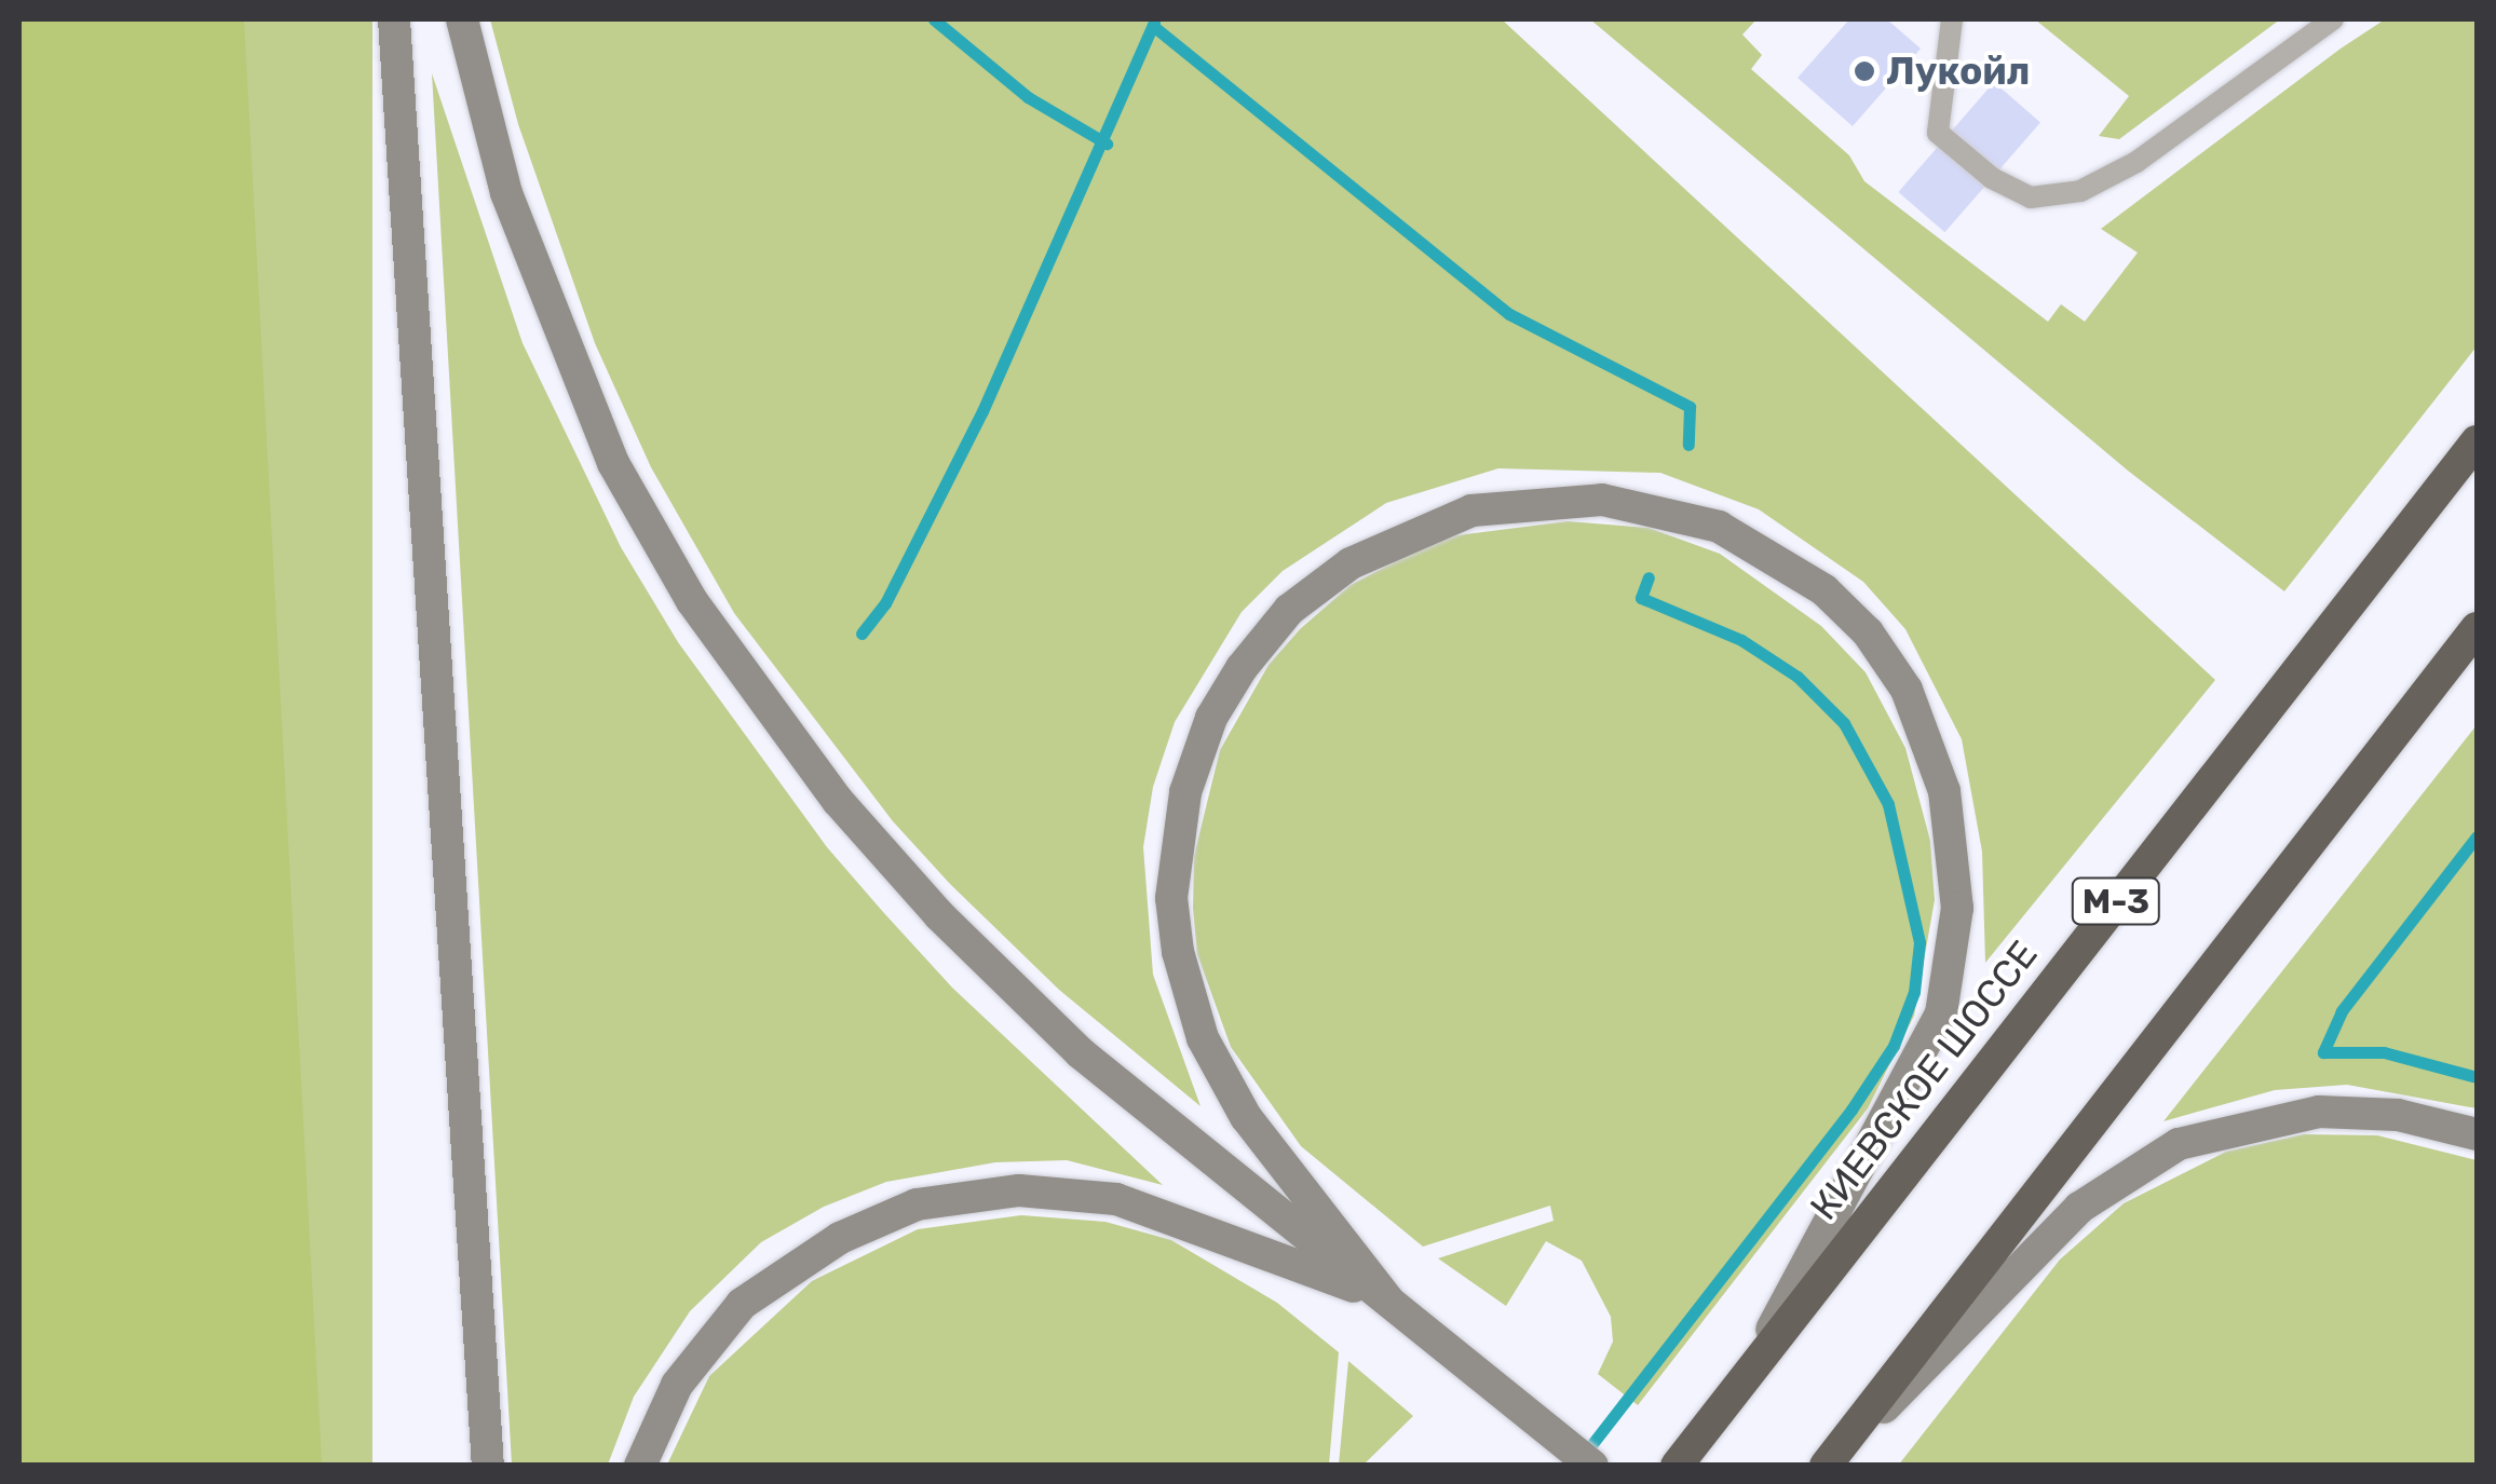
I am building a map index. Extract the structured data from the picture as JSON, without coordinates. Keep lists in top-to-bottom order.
{
  "streets": {
    "highway": ["М-3", "КИЕВСКОЕ ШОССЕ"]
  },
  "places": ["Лукойл"]
}
